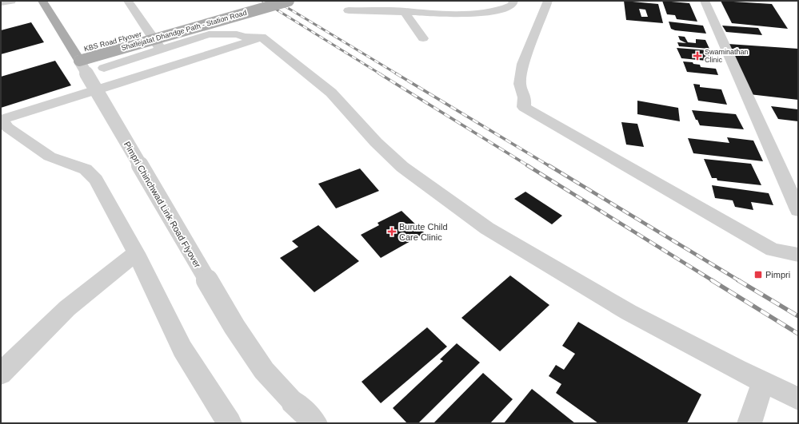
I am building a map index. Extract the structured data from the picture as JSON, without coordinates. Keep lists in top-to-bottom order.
{
  "streets": {
    "main road": ["Shatlejatat Dhandge Path - Station Road", "KBS Road Flyover", "Pimpri Chinchwad Link Road Flyover"]
  },
  "crossings": [
    ["Shatlejatat Dhandge Path - Station Road", "KBS Road Flyover"],
    ["Shatlejatat Dhandge Path - Station Road", "Pimpri Chinchwad Link Road Flyover"],
    ["KBS Road Flyover", "Pimpri Chinchwad Link Road Flyover"]
  ],
  "places": {
    "health": ["Swaminathan Clinic", "Burute Child Care Clinic"],
    "transit": ["Pimpri"]
  }
}
